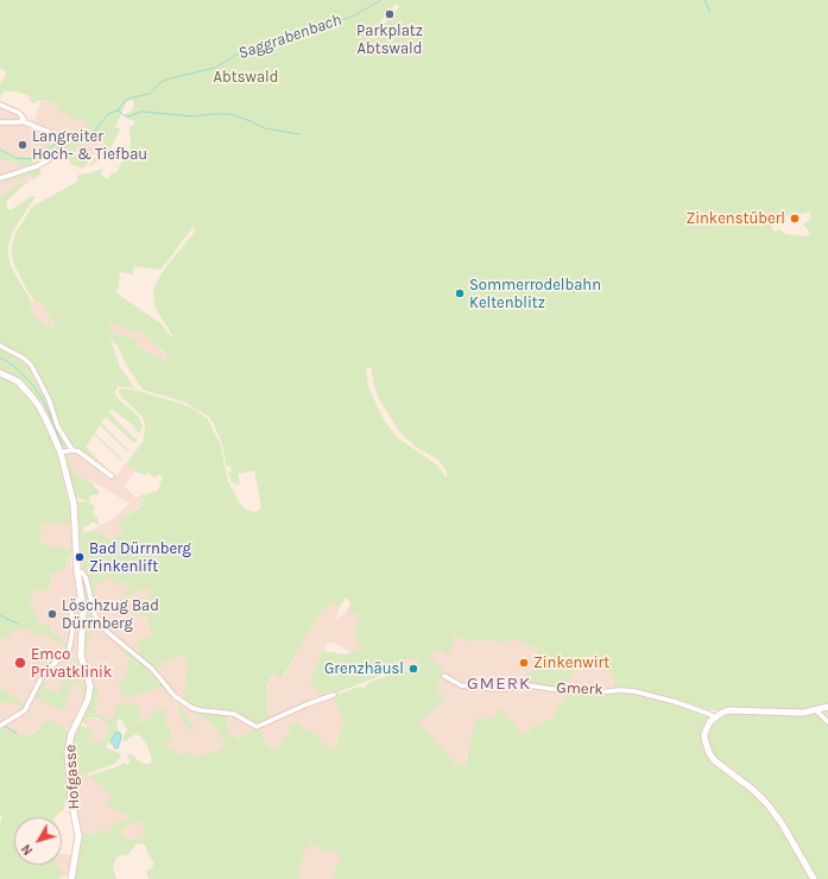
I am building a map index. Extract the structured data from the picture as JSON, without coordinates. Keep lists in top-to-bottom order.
{
  "streets": {
    "main road": ["Hofgasse"],
    "street": ["Gmerk"]
  },
  "districts": ["GMERK"],
  "water": ["Saggrabenbach"],
  "parks": ["Abtswald"],
  "places": [
    "Parkplatz Abtswald",
    "Langreiter Hoch- & Tiefbau",
    "Zinkenstüberl",
    "Sommerrodelbahn Keltenblitz",
    "Bad Dürrnberg Zinkenlift",
    "Löschzug Bad Dürrnberg",
    "Emco Privatklinik",
    "Zinkenwirt",
    "Grenzhäusl"
  ],
  "north": "bottom left"
}
